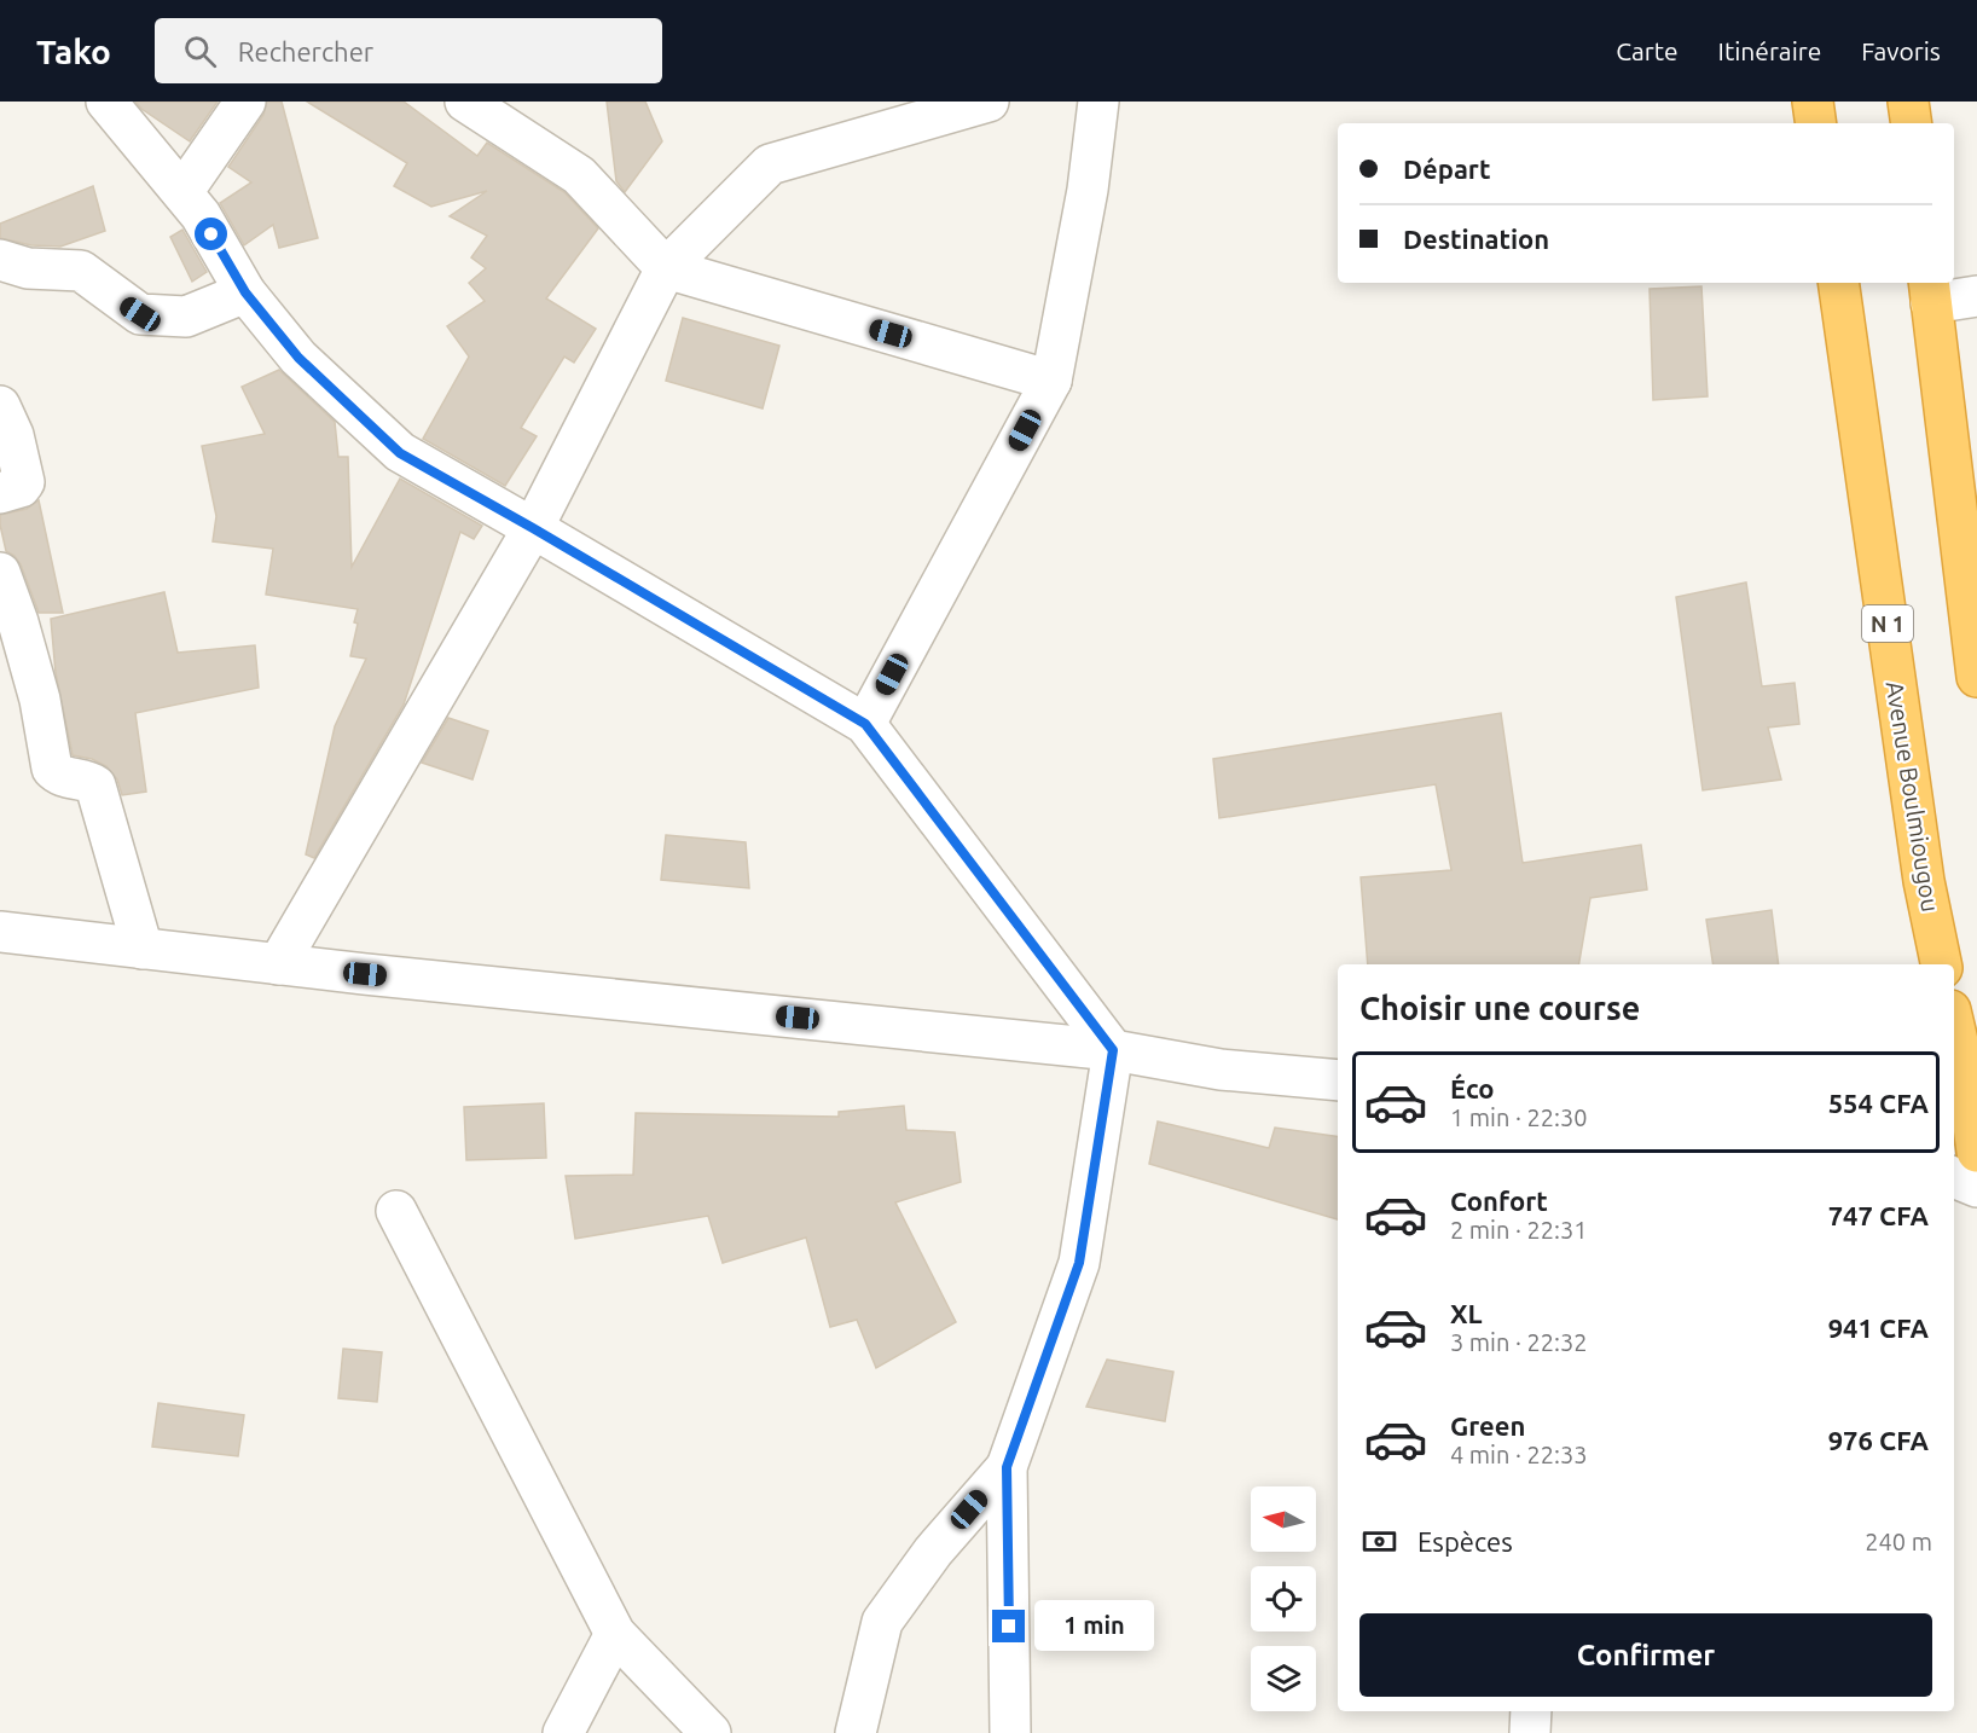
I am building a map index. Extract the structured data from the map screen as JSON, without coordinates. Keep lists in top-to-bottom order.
{
  "streets": {
    "highway": ["N 1", "Avenue Boulmiougou"]
  },
  "north": "left",
  "page": {
    "header": "Tako",
    "search": "Rechercher",
    "nav": ["Carte", "Itinéraire", "Favoris"],
    "banner": ["Départ", "Destination"],
    "heading": "Choisir une course",
    "list": [
      {
        "name": "Éco",
        "note": "1 min · 22:30",
        "value": "554 CFA"
      },
      {
        "name": "Confort",
        "note": "2 min · 22:31",
        "value": "747 CFA"
      },
      {
        "name": "XL",
        "note": "3 min · 22:32",
        "value": "941 CFA"
      },
      {
        "name": "Green",
        "note": "4 min · 22:33",
        "value": "976 CFA"
      }
    ],
    "pay": ["Espèces", "240 m"],
    "buttons": "Confirmer",
    "bubble": "1 min"
  }
}
